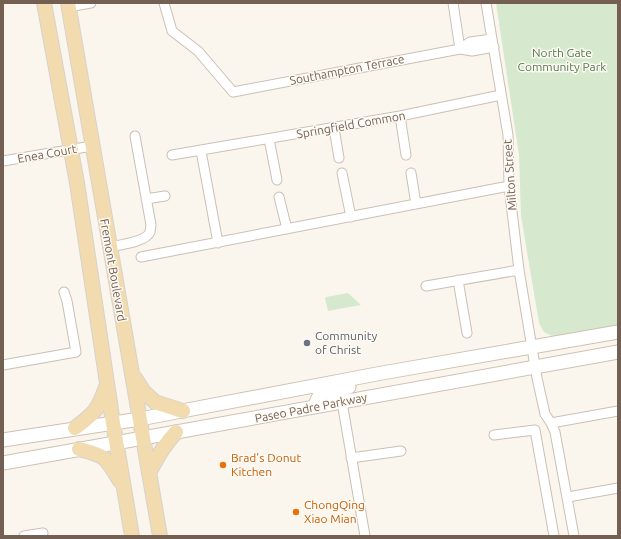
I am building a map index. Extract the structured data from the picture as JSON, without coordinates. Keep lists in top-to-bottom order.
{
  "streets": {
    "main road": ["Fremont Boulevard", "Paseo Padre Parkway"],
    "street": [
      "Southampton Terrace",
      "Springfield Common",
      "Enea Court",
      "Milton Street"
    ]
  },
  "crossings": [
    ["Southampton Terrace", "Milton Street"],
    ["Springfield Common", "Milton Street"],
    ["Enea Court", "Fremont Boulevard"],
    ["Milton Street", "Paseo Padre Parkway"],
    ["Fremont Boulevard", "Paseo Padre Parkway"]
  ],
  "parks": ["North Gate Community Park"],
  "places": ["Community of Christ", "Brad's Donut Kitchen", "ChongQing Xiao Mian"]
}
